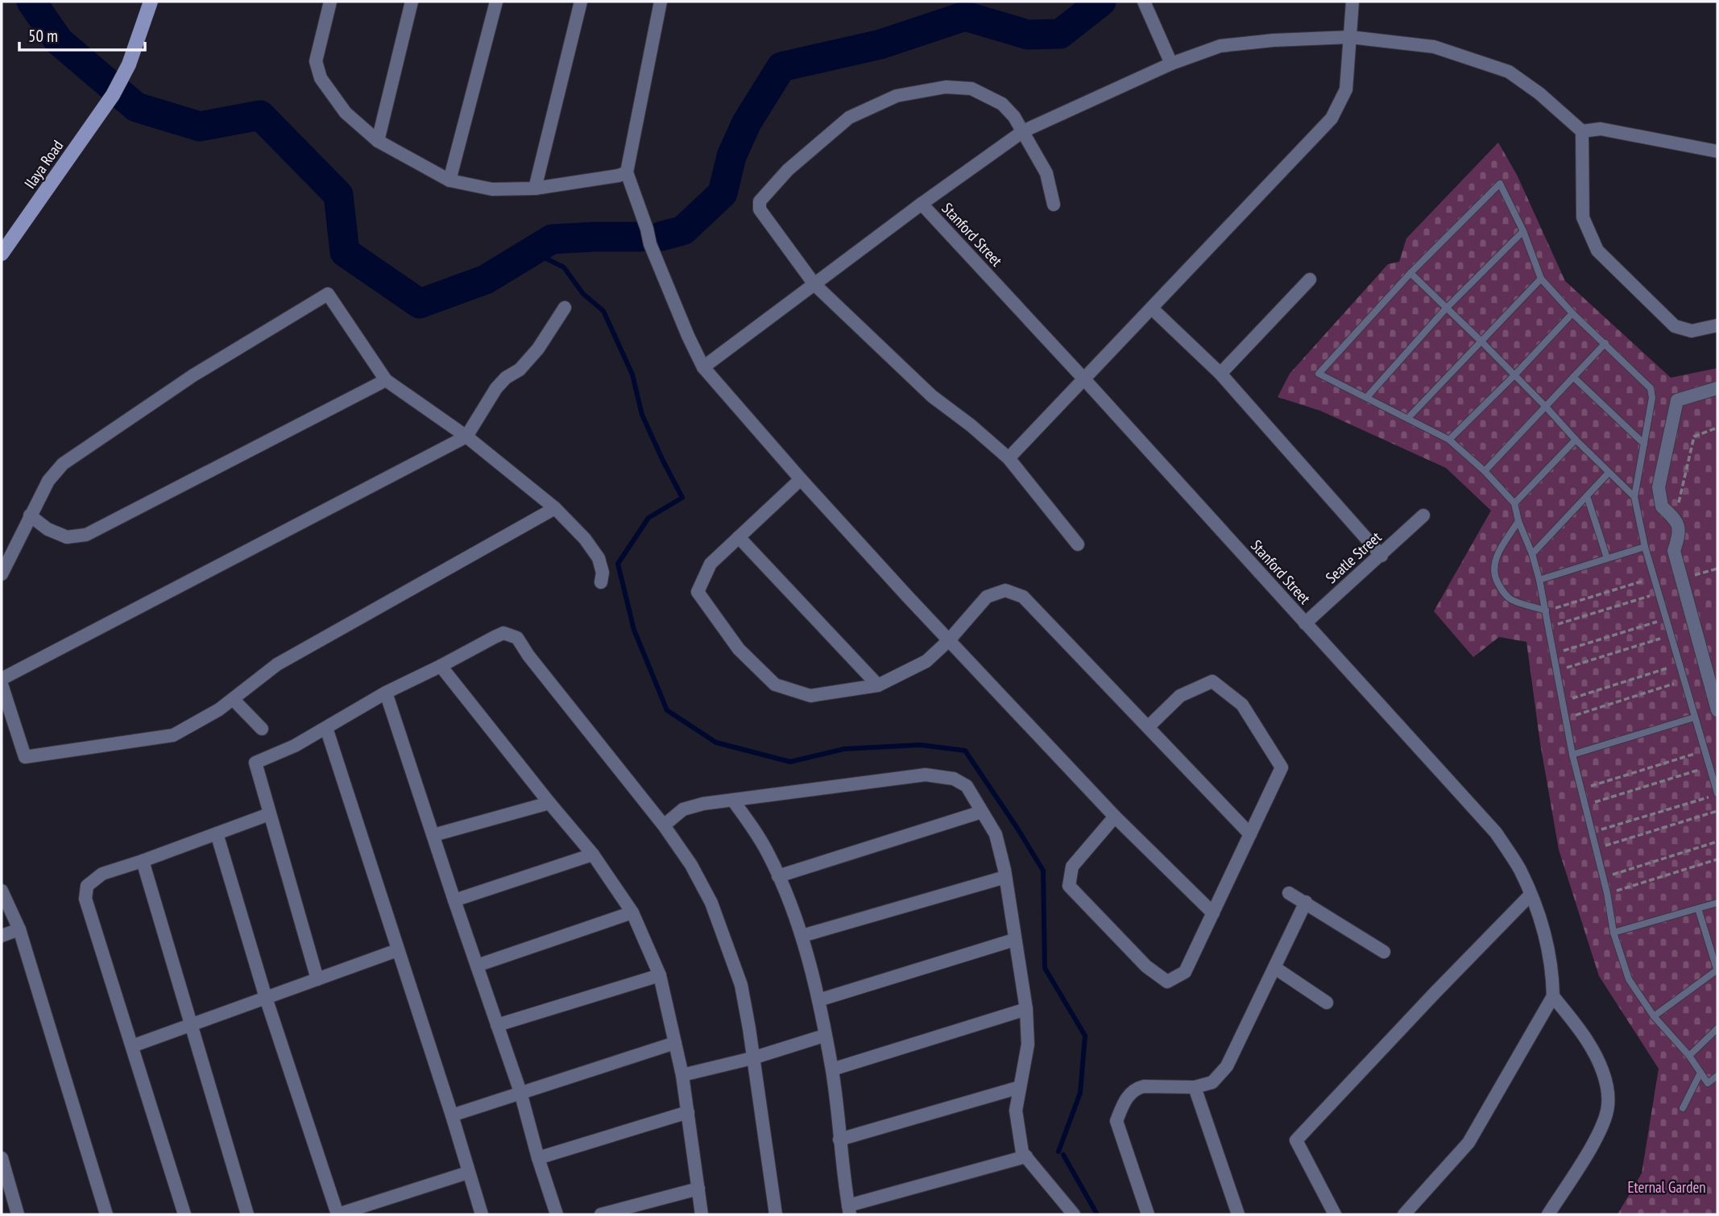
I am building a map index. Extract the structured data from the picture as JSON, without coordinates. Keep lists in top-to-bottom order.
{
  "streets": {
    "street": ["Ilaya Road", "Stanford Street", "Seatle Street"]
  },
  "crossings": [
    ["Stanford Street", "Seatle Street"]
  ],
  "parks": ["Eternal Garden"],
  "scale_bar": "50 m"
}
